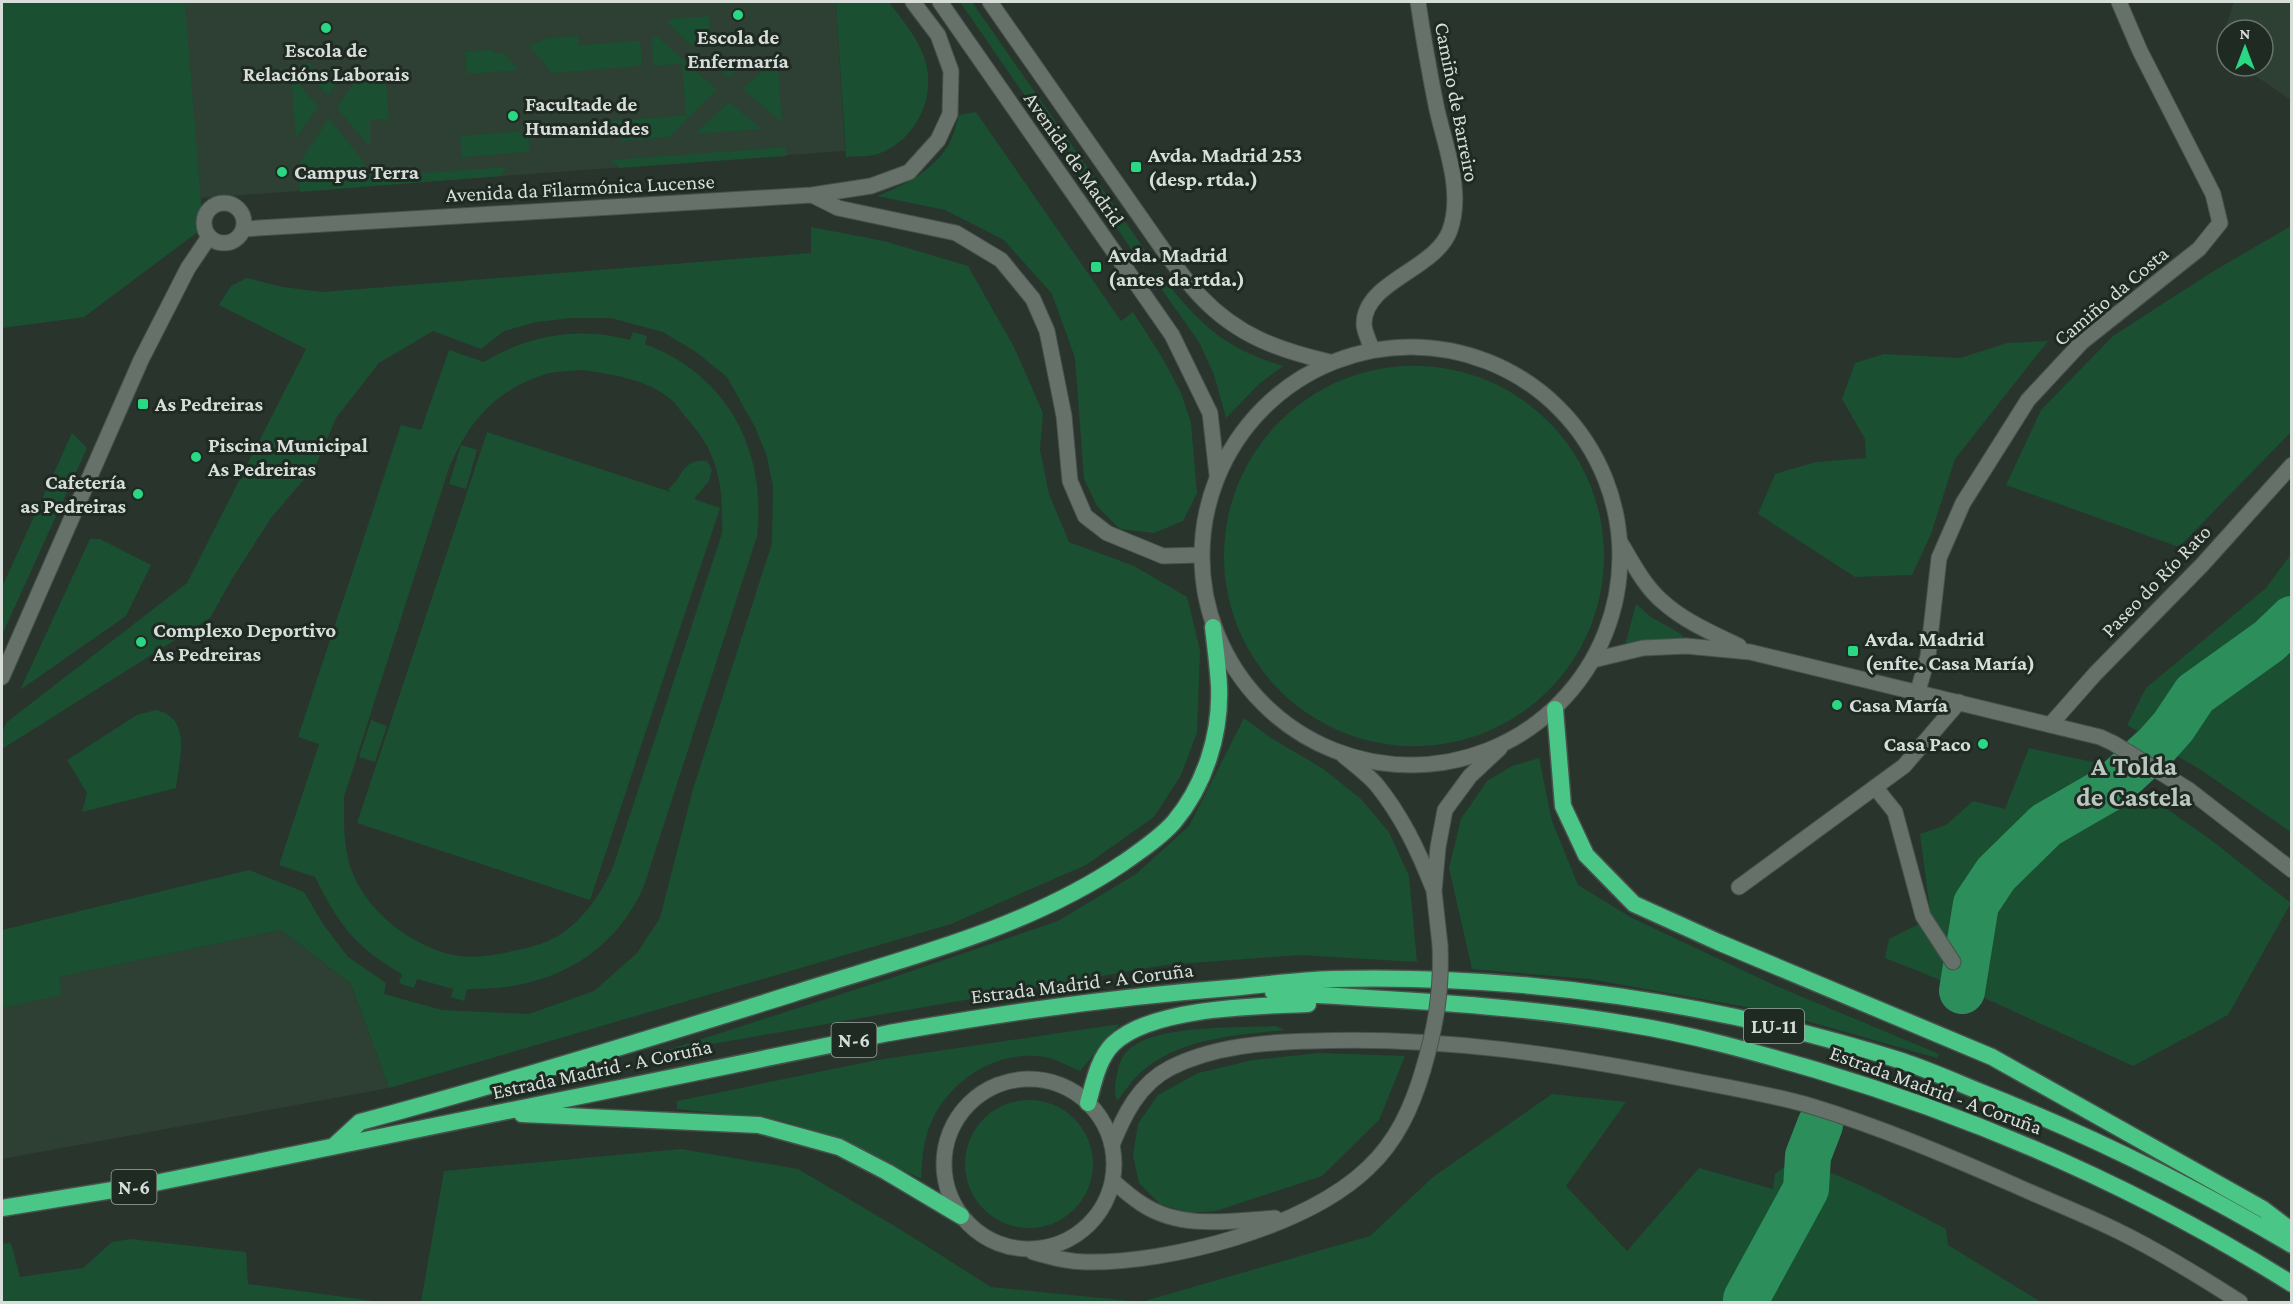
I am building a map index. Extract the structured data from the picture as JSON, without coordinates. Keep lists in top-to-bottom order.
{
  "streets": {
    "highway": ["Estrada Madrid - A Coruña", "LU-11", "N-6"],
    "street": [
      "Camiño de Barreiro",
      "Avenida de Madrid",
      "Avenida da Filarmónica Lucense",
      "Camiño da Costa",
      "Paseo do Río Rato"
    ]
  },
  "districts": ["A Tolda de Castela"],
  "places": {
    "other": [
      "Escola de Enfermaría",
      "Escola de Relacións Laborais",
      "Facultade de Humanidades",
      "Campus Terra",
      "Piscina Municipal As Pedreiras",
      "Cafetería as Pedreiras",
      "Complexo Deportivo As Pedreiras",
      "Casa María",
      "Casa Paco"
    ],
    "transit": [
      "Avda. Madrid 253 (desp. rtda.)",
      "Avda. Madrid (antes da rtda.)",
      "As Pedreiras",
      "Avda. Madrid (enfte. Casa María)"
    ]
  },
  "north": "top"
}
